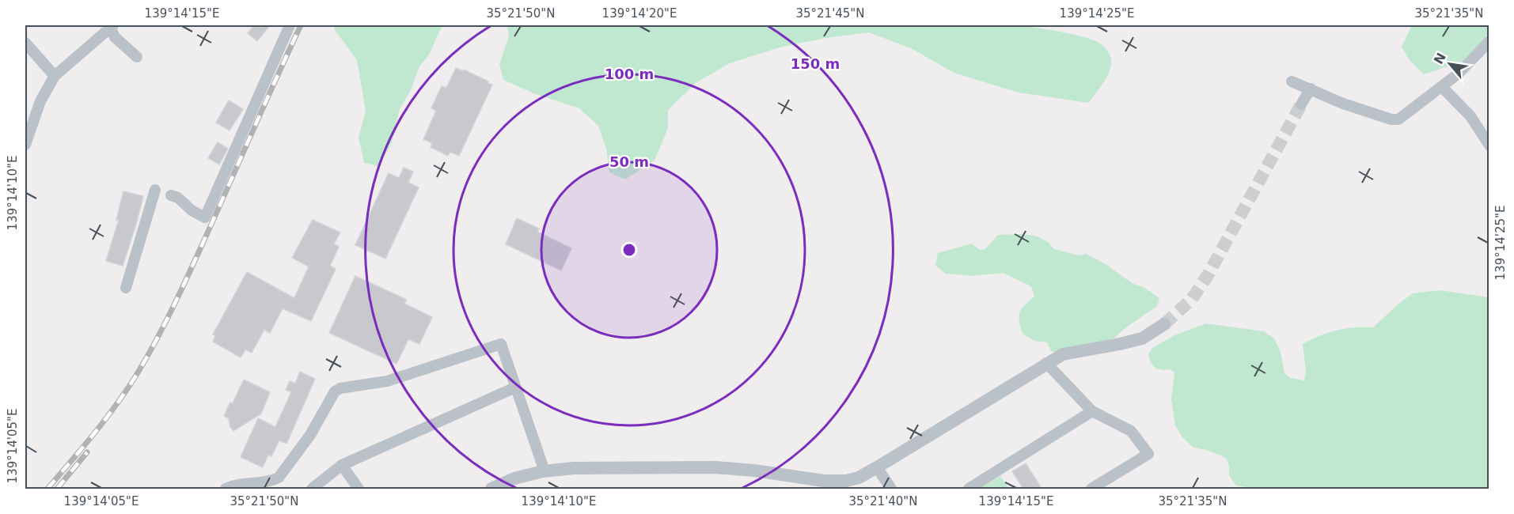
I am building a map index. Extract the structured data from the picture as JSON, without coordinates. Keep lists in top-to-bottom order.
{
  "north": "top left",
  "coordinates": [
    "139°14'15\"E",
    "35°21'50\"N",
    "139°14'20\"E",
    "35°21'45\"N",
    "139°14'25\"E",
    "35°21'35\"N",
    "139°14'10\"E",
    "139°14'05\"E",
    "35°21'40\"N"
  ],
  "rings": ["150 m", "100 m", "50 m"]
}
